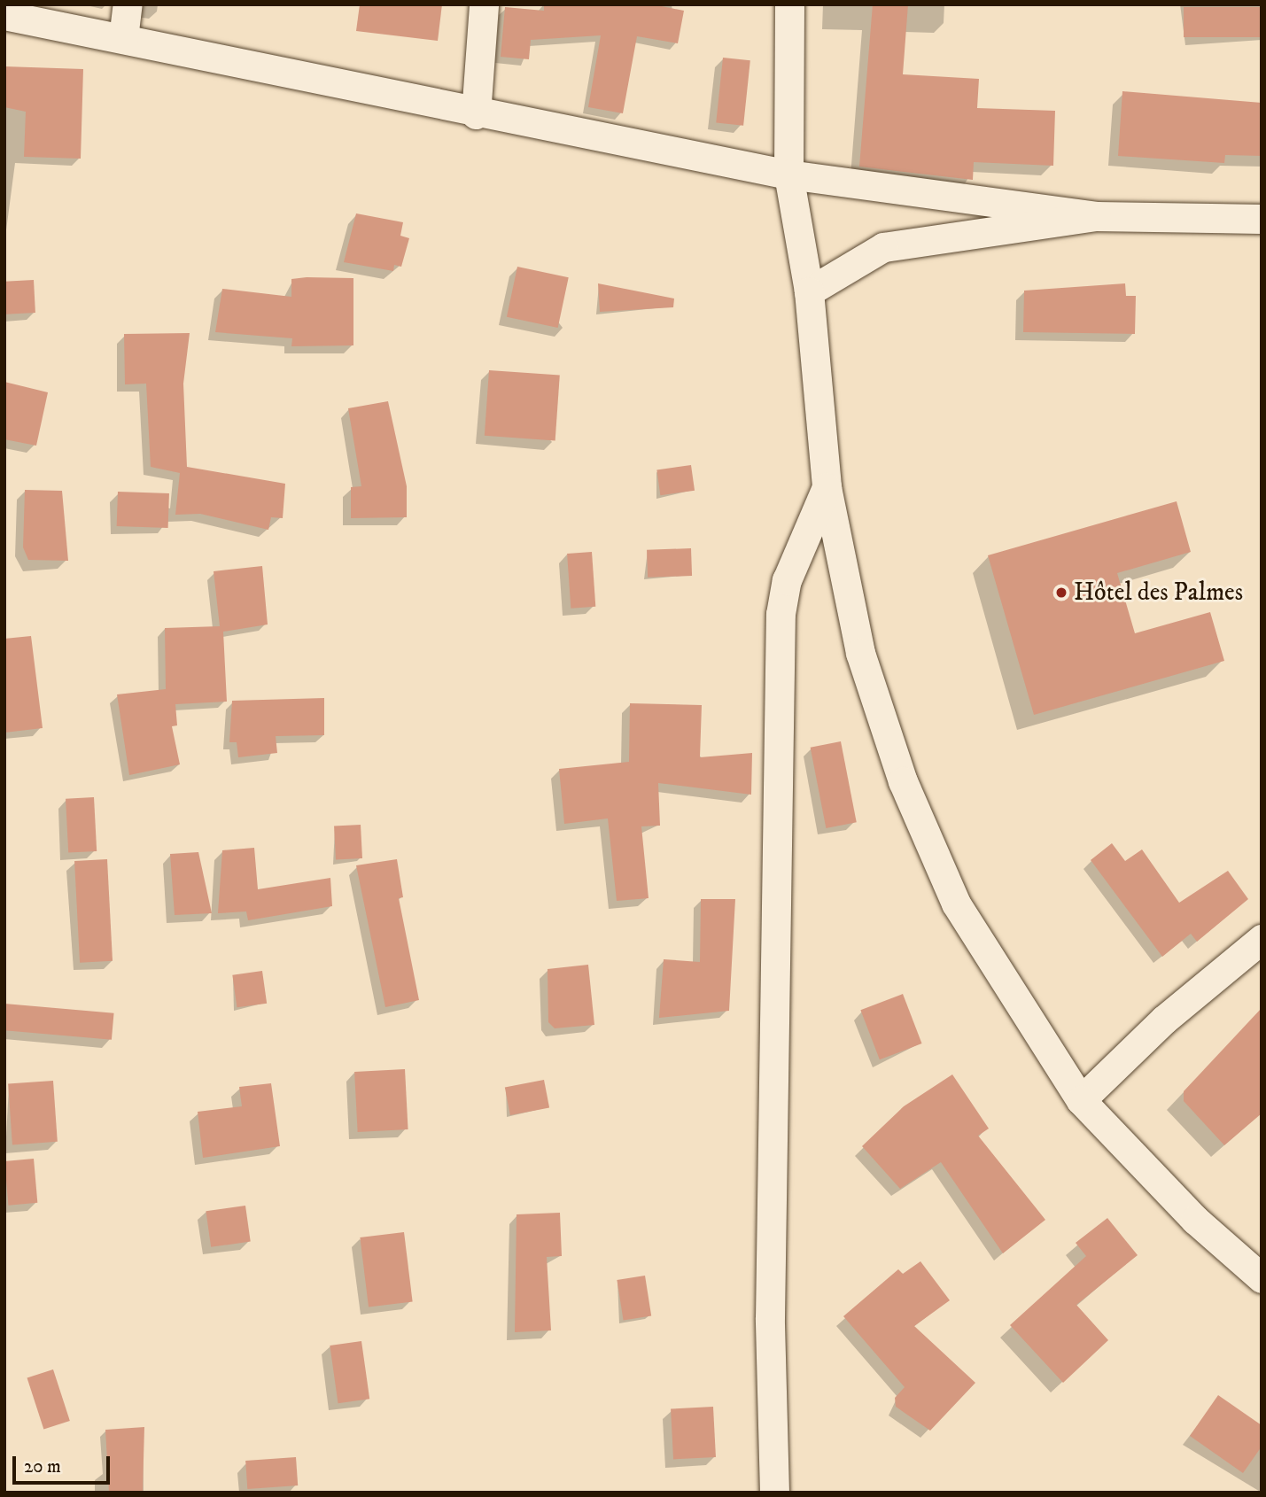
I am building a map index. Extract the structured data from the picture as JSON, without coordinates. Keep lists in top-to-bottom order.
{
  "places": ["Hôtel des Palmes"],
  "scale_bar": "20 m"
}
